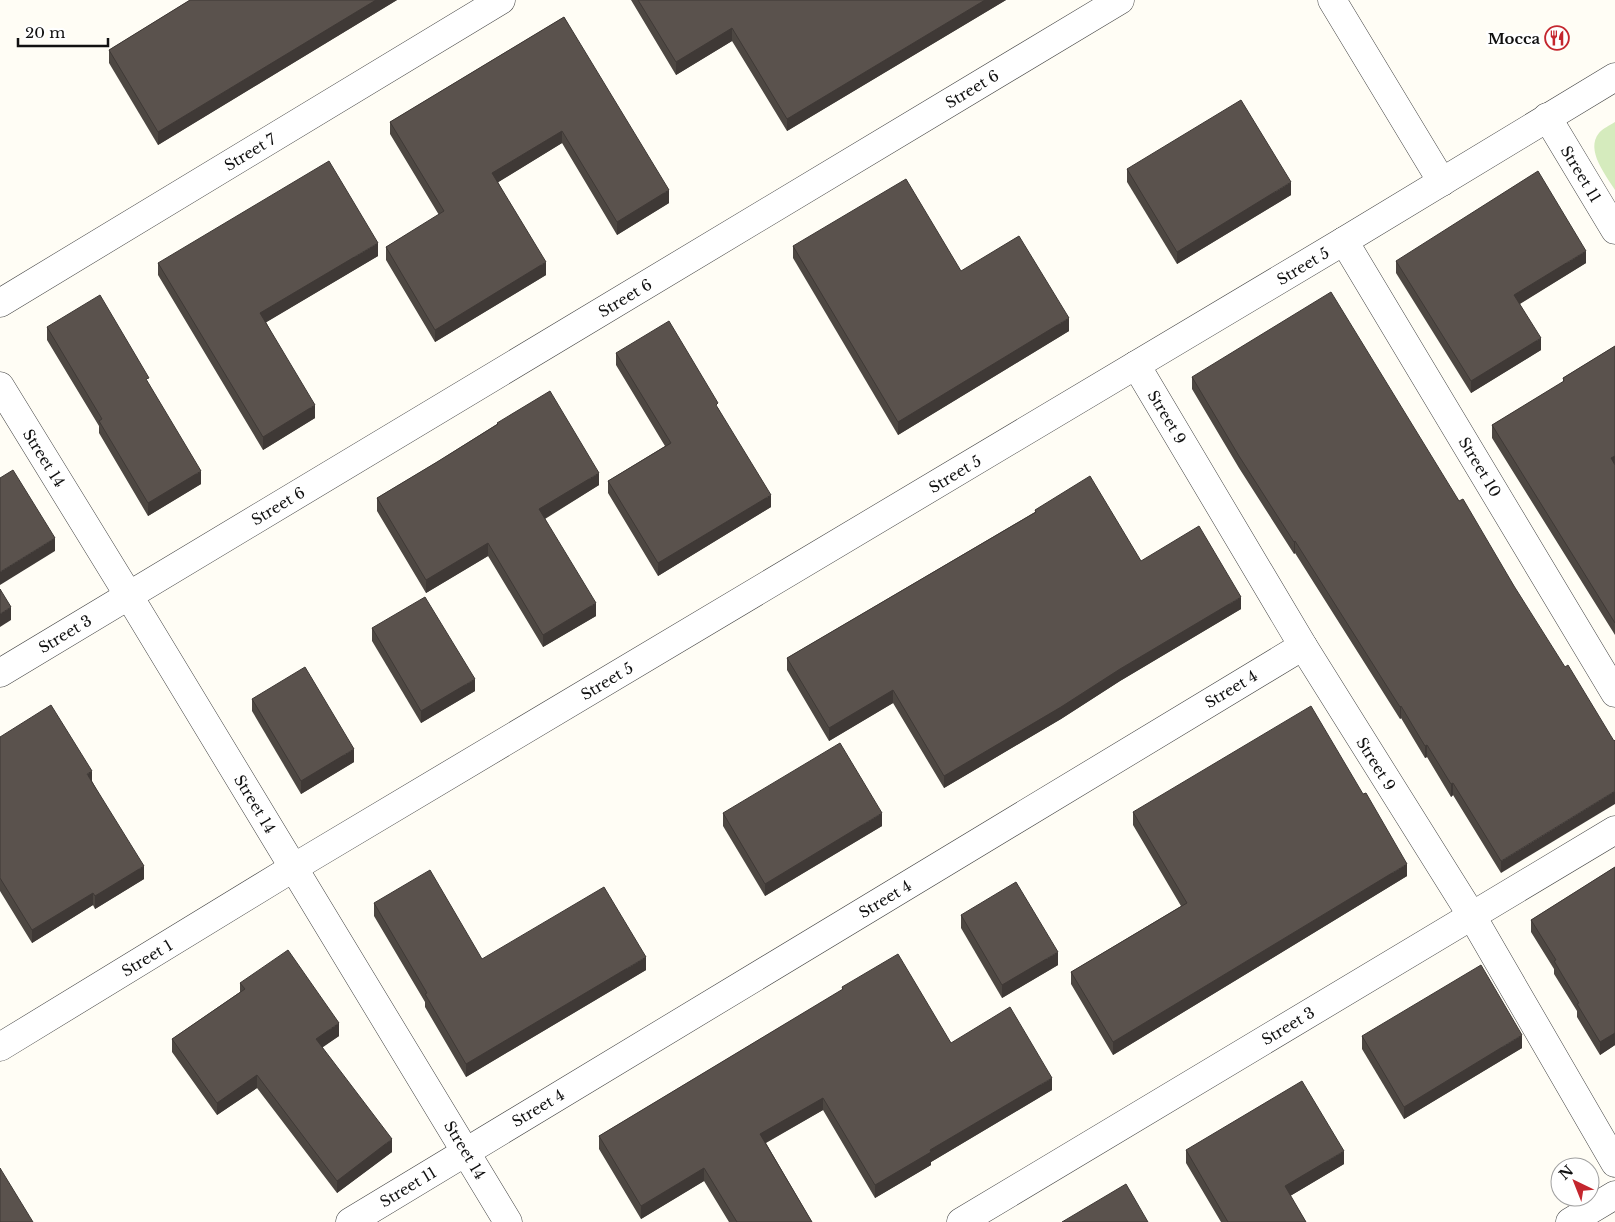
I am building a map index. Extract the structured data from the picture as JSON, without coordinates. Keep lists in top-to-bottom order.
{
  "streets": {
    "street": [
      "Street 6",
      "Street 7",
      "Street 11",
      "Street 5",
      "Street 9",
      "Street 14",
      "Street 10",
      "Street 3",
      "Street 4",
      "Street 1"
    ]
  },
  "crossings": [
    ["Street 6", "Street 14"],
    ["Street 6", "Street 3"],
    ["Street 11", "Street 5"],
    ["Street 11", "Street 14"],
    ["Street 11", "Street 4"],
    ["Street 5", "Street 9"],
    ["Street 5", "Street 14"],
    ["Street 5", "Street 10"],
    ["Street 5", "Street 1"],
    ["Street 9", "Street 3"],
    ["Street 9", "Street 4"],
    ["Street 14", "Street 3"],
    ["Street 14", "Street 4"],
    ["Street 14", "Street 1"]
  ],
  "places": {
    "restaurant": ["Mocca"]
  },
  "scale_bar": "20 m",
  "north": "top left"
}
